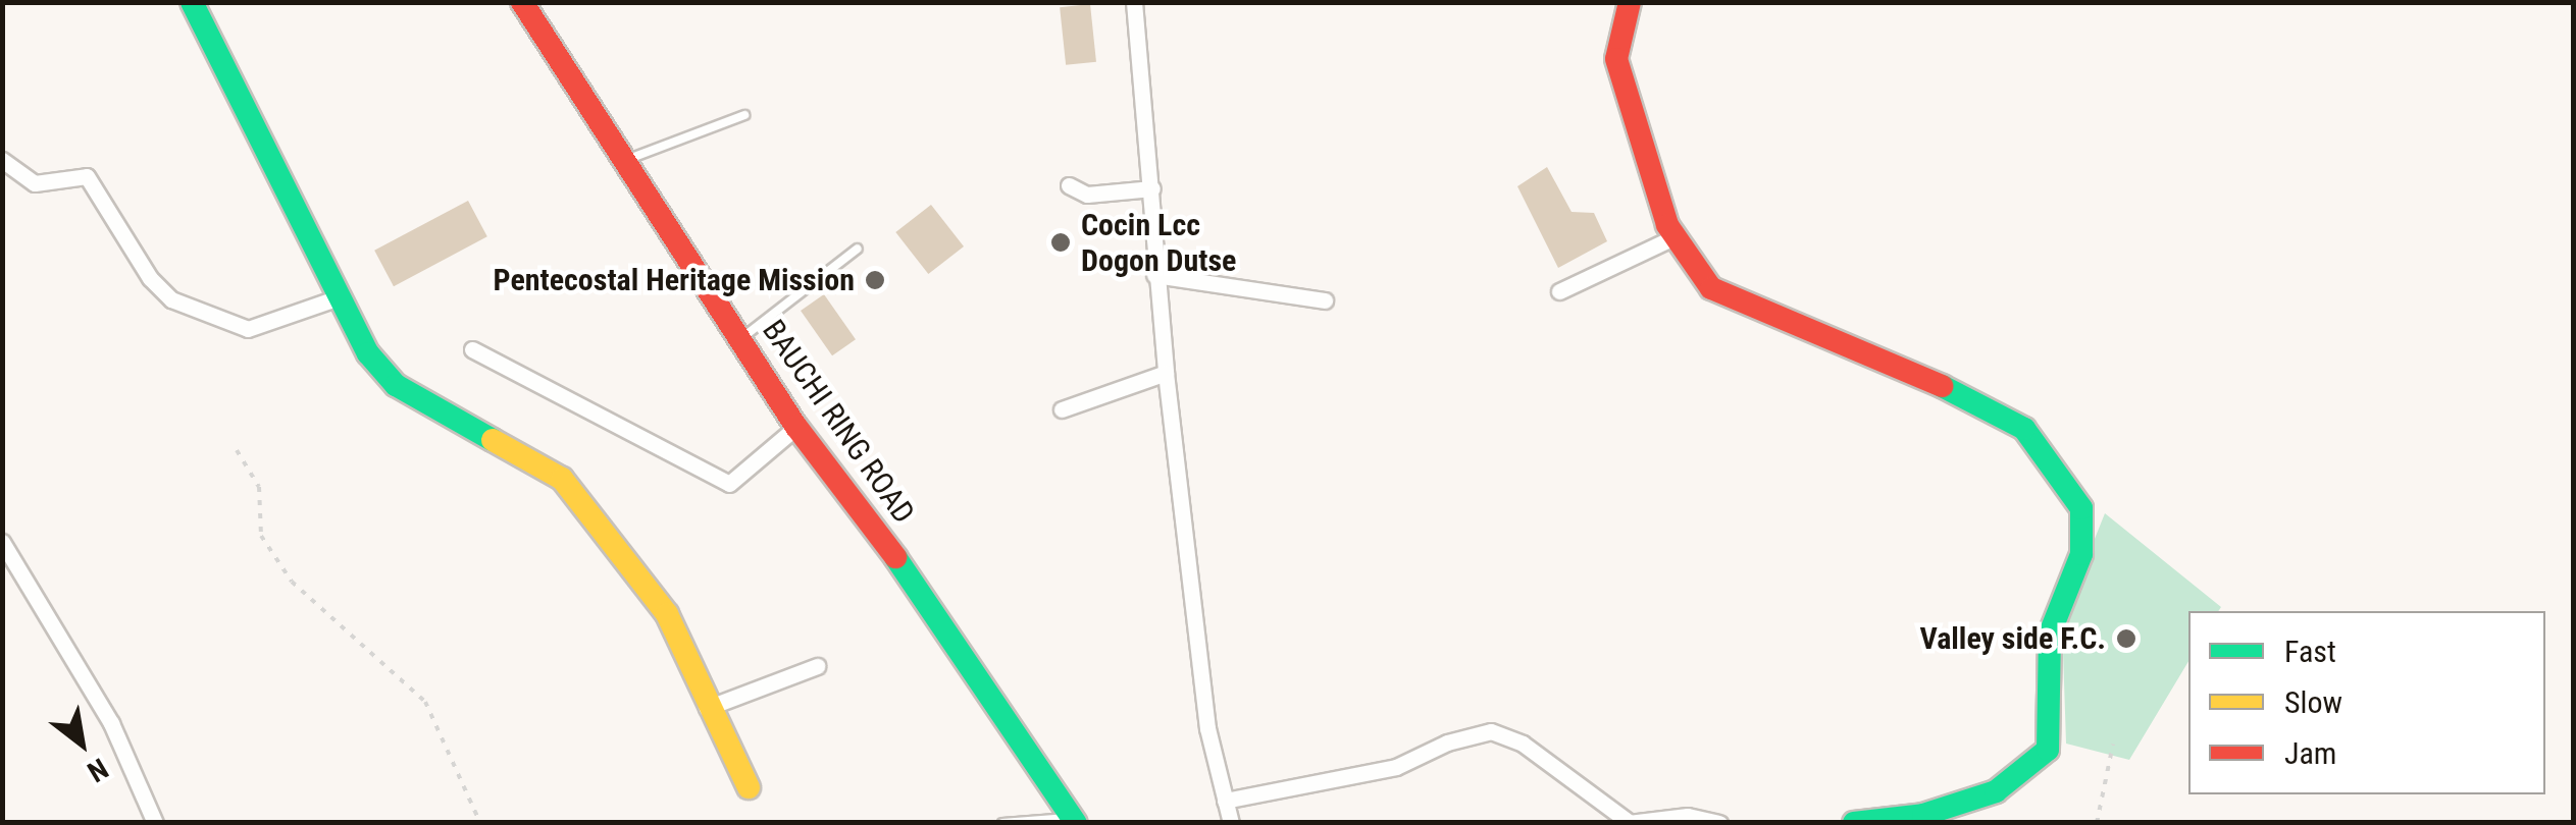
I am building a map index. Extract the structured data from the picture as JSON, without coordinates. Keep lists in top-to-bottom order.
{
  "streets": {
    "street": ["BAUCHI RING ROAD"]
  },
  "places": ["Cocin Lcc Dogon Dutse", "Pentecostal Heritage Mission", "Valley side F.C."],
  "legend": ["Fast", "Slow", "Jam"],
  "north": "bottom right"
}
